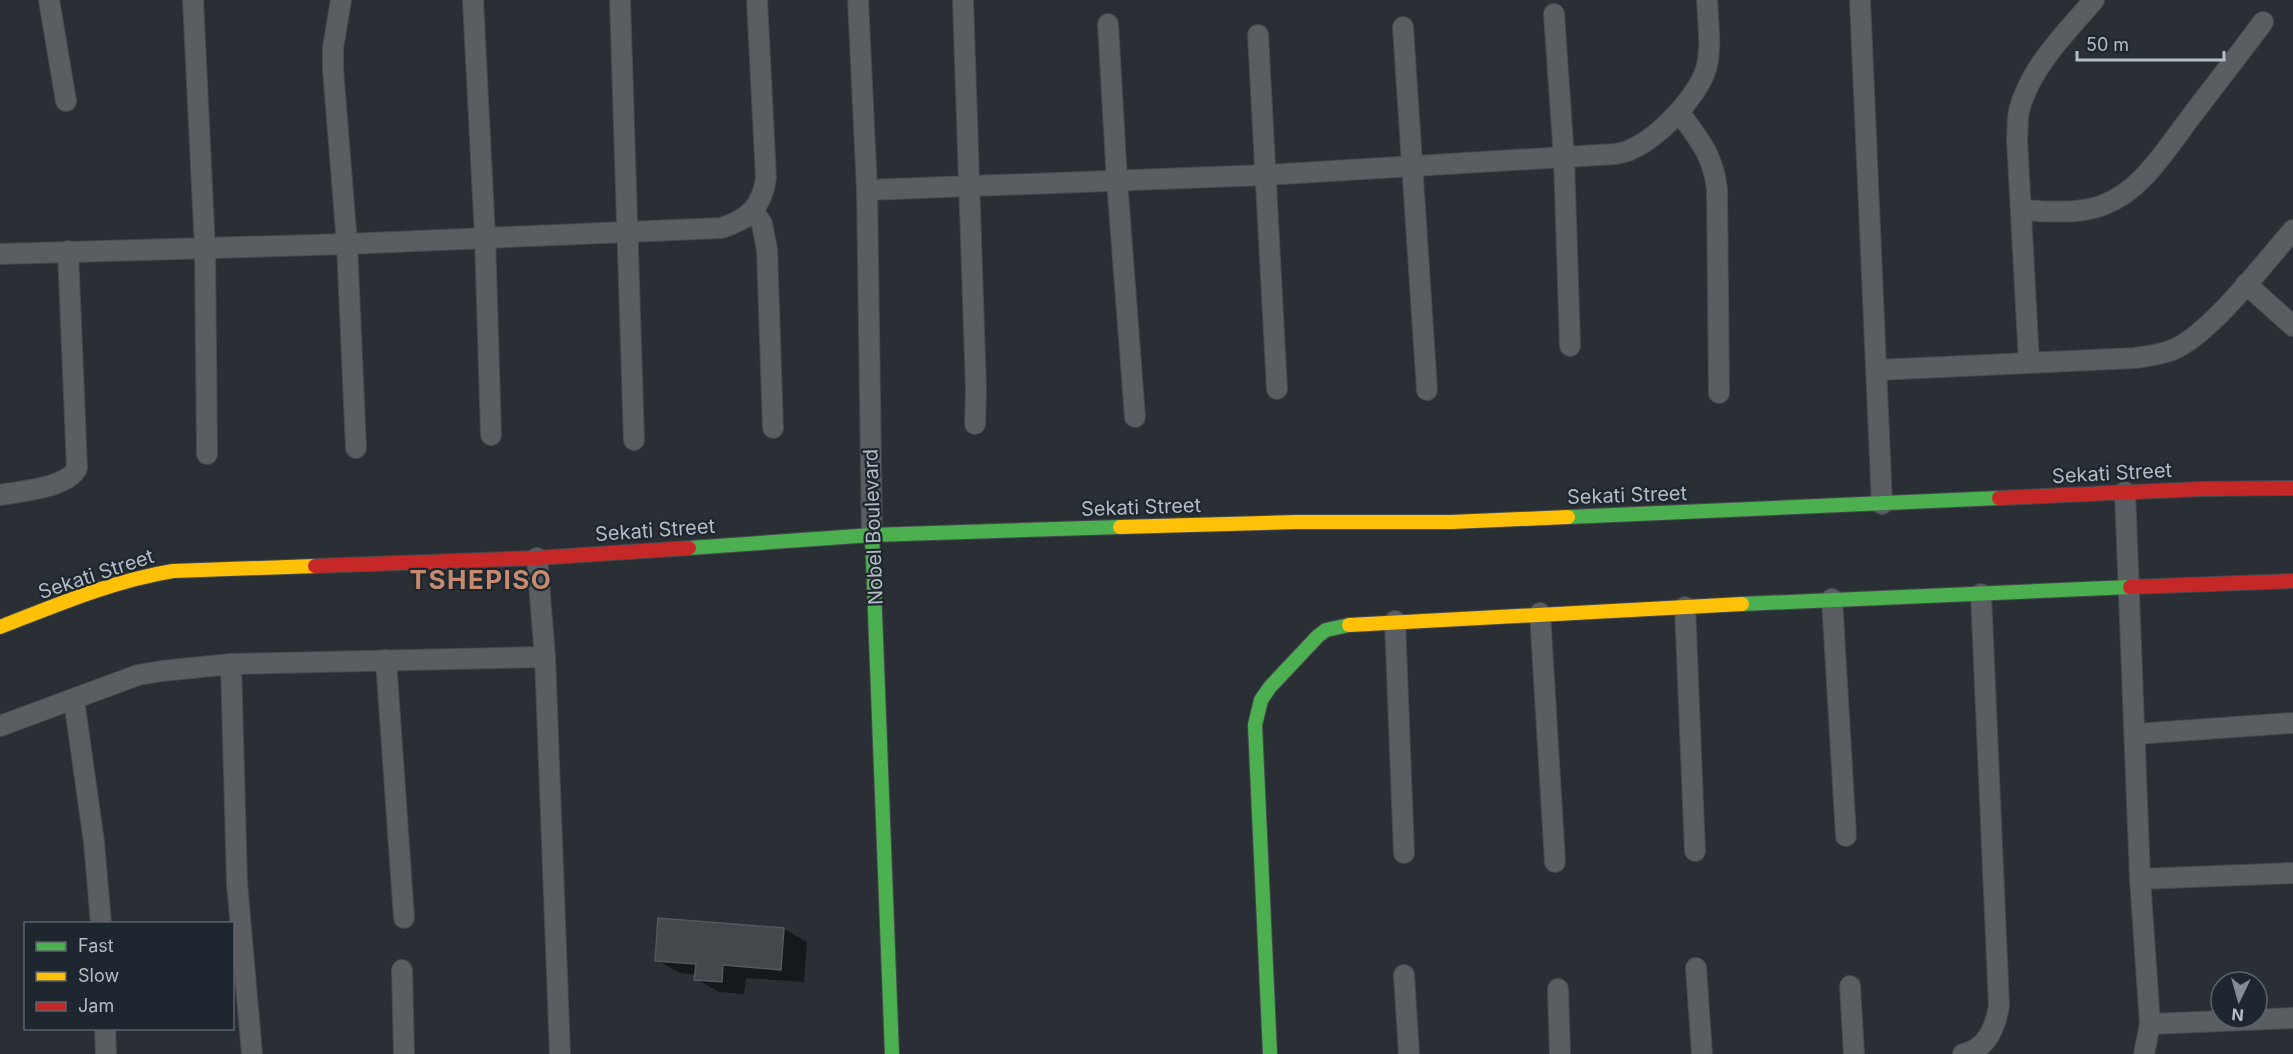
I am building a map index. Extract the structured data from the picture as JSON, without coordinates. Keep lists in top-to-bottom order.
{
  "streets": {
    "street": ["Sekati Street", "Nobel Boulevard"]
  },
  "crossings": [
    ["Sekati Street", "Nobel Boulevard"]
  ],
  "districts": ["TSHEPISO"],
  "legend": ["Fast", "Slow", "Jam"],
  "scale_bar": "50 m",
  "north": "bottom"
}
